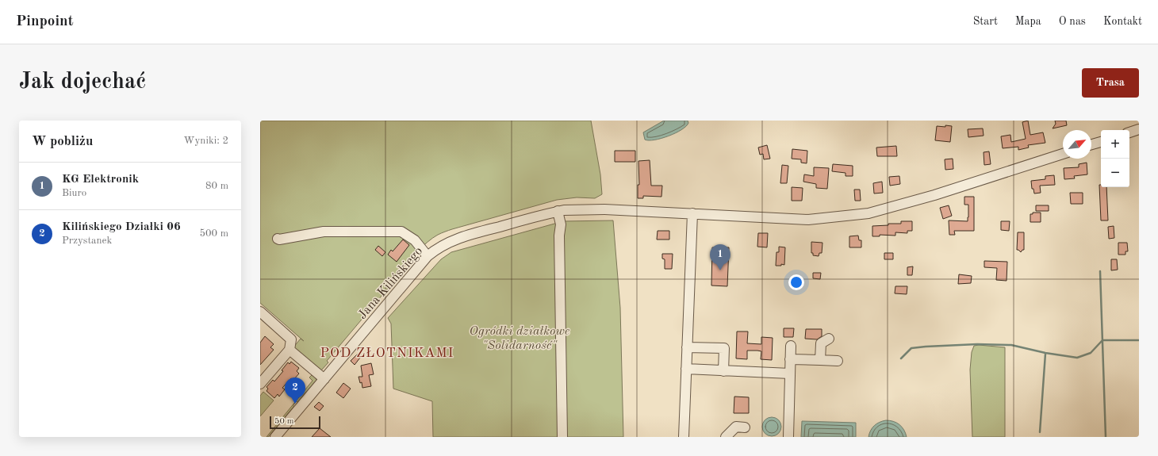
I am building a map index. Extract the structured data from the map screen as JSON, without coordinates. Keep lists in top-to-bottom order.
{
  "streets": {
    "street": ["Jana Kilińskiego"]
  },
  "districts": ["POD ZŁOTNIKAMI"],
  "parks": ["Ogródki działkowe \"Solidarność\""],
  "scale_bar": "50 m",
  "north": "top right",
  "page": {
    "header": "Pinpoint",
    "nav": [
      "Start",
      "Mapa",
      "O nas",
      "Kontakt"
    ],
    "buttons": "Trasa",
    "title": "Jak dojechać",
    "heading": ["W pobliżu", "Wyniki: 2"],
    "map_buttons": ["+", "−"],
    "list": [
      {
        "mark": "1",
        "name": "KG Elektronik",
        "note": "Biuro",
        "value": "80 m"
      },
      {
        "mark": "2",
        "name": "Kilińskiego Działki 06",
        "note": "Przystanek",
        "value": "500 m"
      }
    ],
    "pins": ["1", "2"],
    "scale": "50 m"
  }
}
